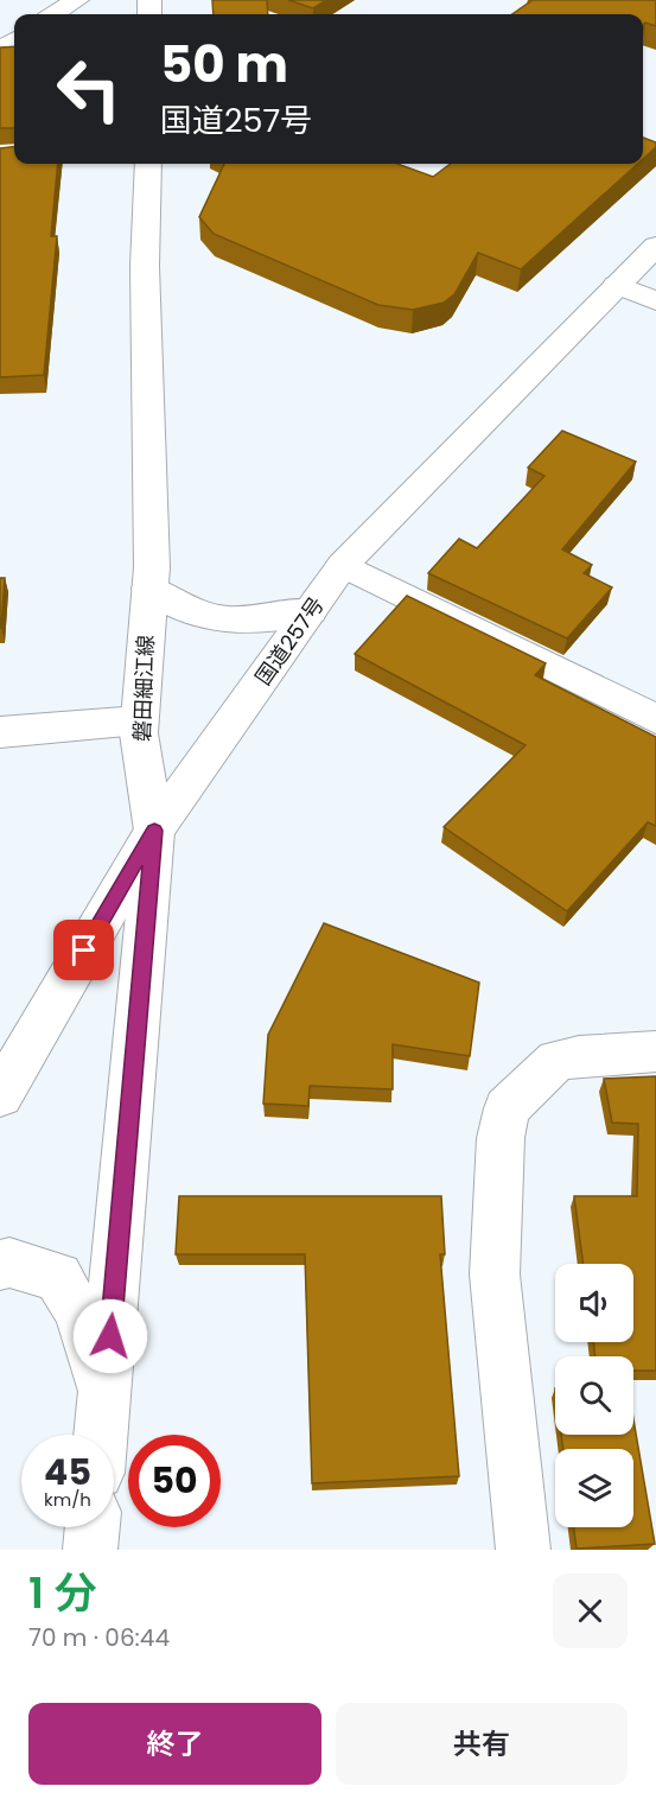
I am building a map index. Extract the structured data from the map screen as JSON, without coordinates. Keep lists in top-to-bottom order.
{
  "streets": {
    "main road": ["国道257号", "磐田細江線"]
  },
  "crossings": [
    ["国道257号", "磐田細江線"]
  ],
  "page": {
    "turn": ["50 m", "国道257号"],
    "speed": "45 km/h",
    "limit": "50",
    "heading": ["1 分", "70 m · 06:44"],
    "buttons": ["終了", "共有"]
  }
}
